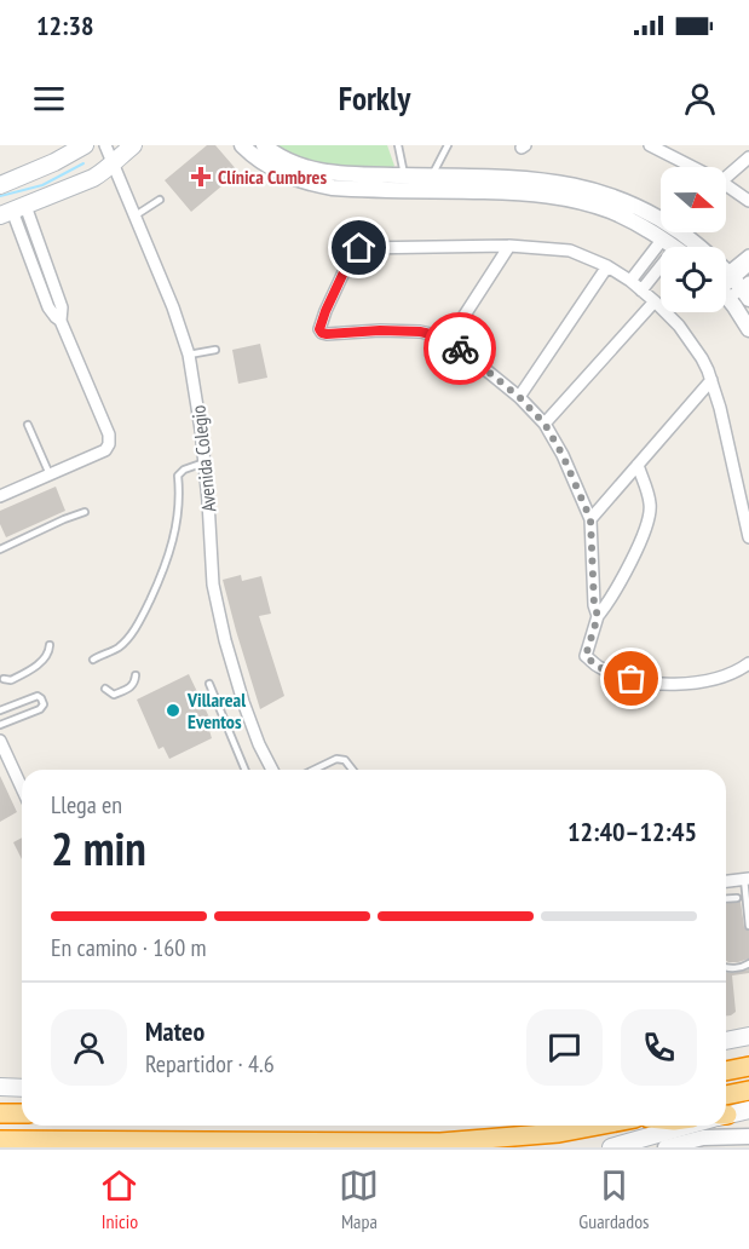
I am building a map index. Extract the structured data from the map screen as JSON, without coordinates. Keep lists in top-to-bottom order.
{
  "streets": {
    "street": ["Avenida Colegio"]
  },
  "places": {
    "health": ["Clínica Cumbres"],
    "other": ["Villareal Eventos"]
  },
  "north": "right",
  "page": {
    "status": "12:38",
    "header": "Forkly",
    "heading": ["2 min", "Llega en", "12:40–12:45"],
    "panel": ["Mateo", "Repartidor · 4.6"],
    "bar": "En camino · 160 m",
    "tabs": ["Inicio", "Mapa", "Guardados"]
  }
}
